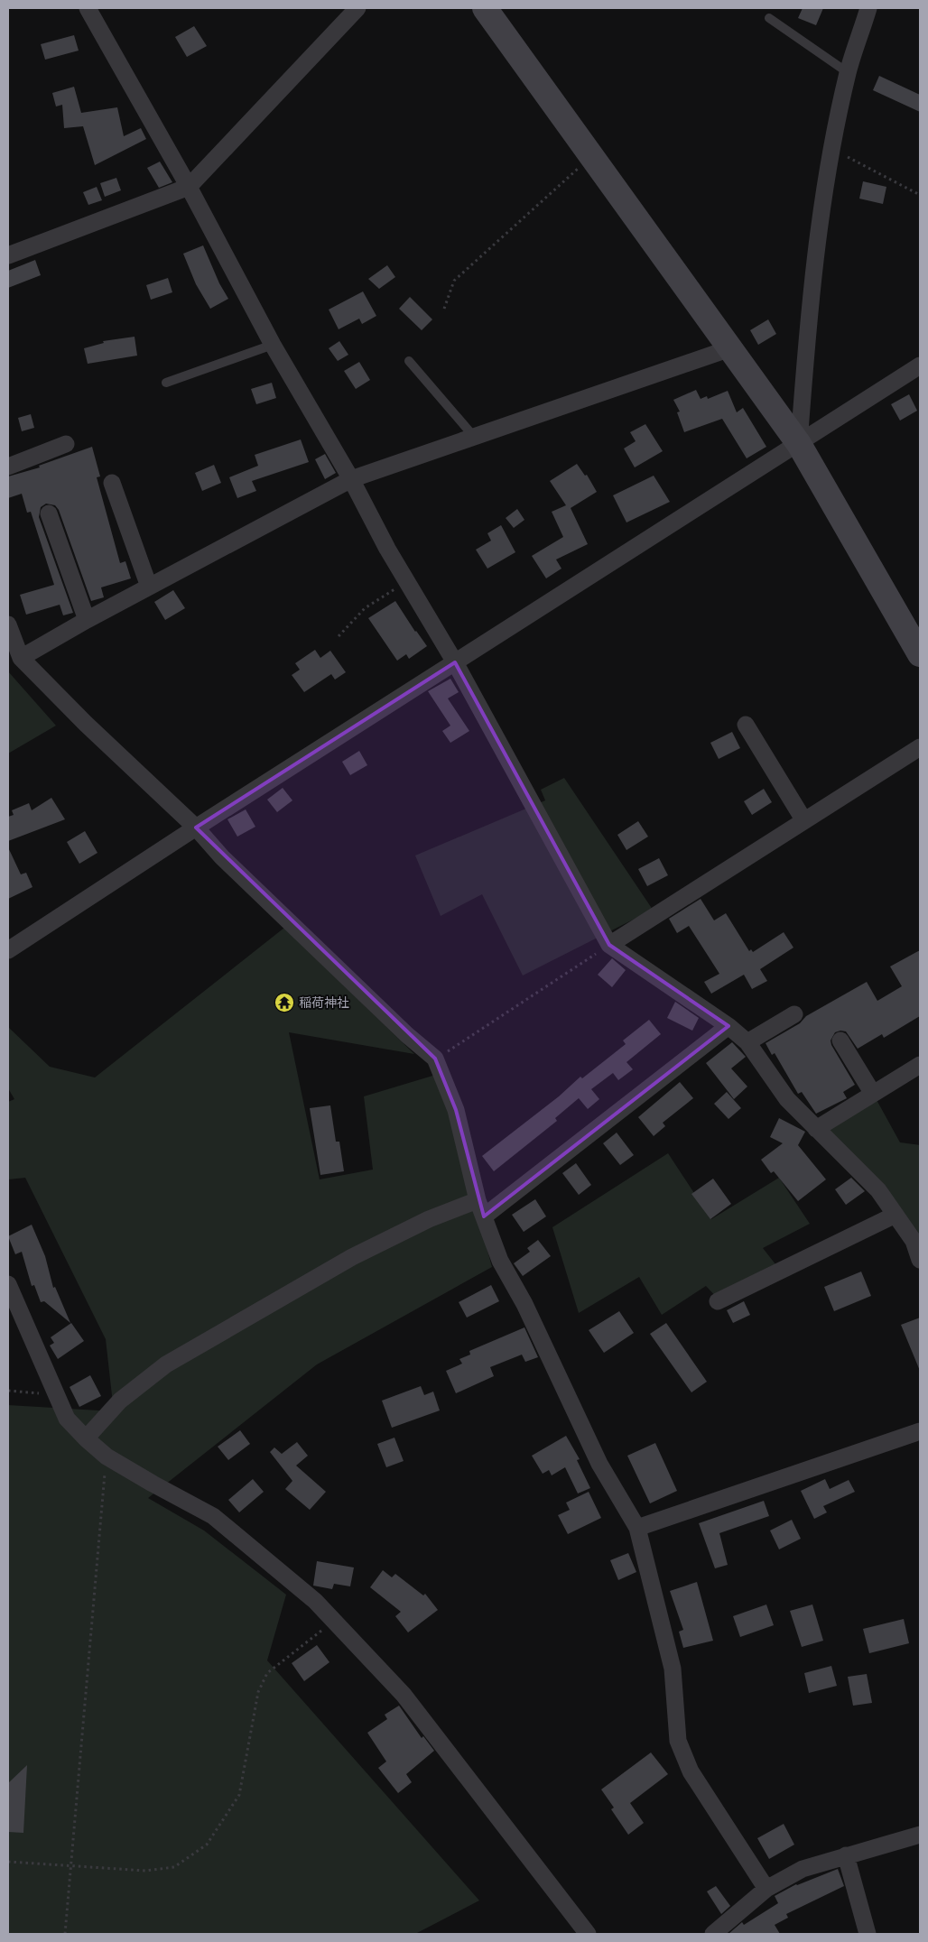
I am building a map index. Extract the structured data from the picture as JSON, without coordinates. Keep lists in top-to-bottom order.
{
  "places": {
    "temple": ["稲荷神社"]
  }
}
